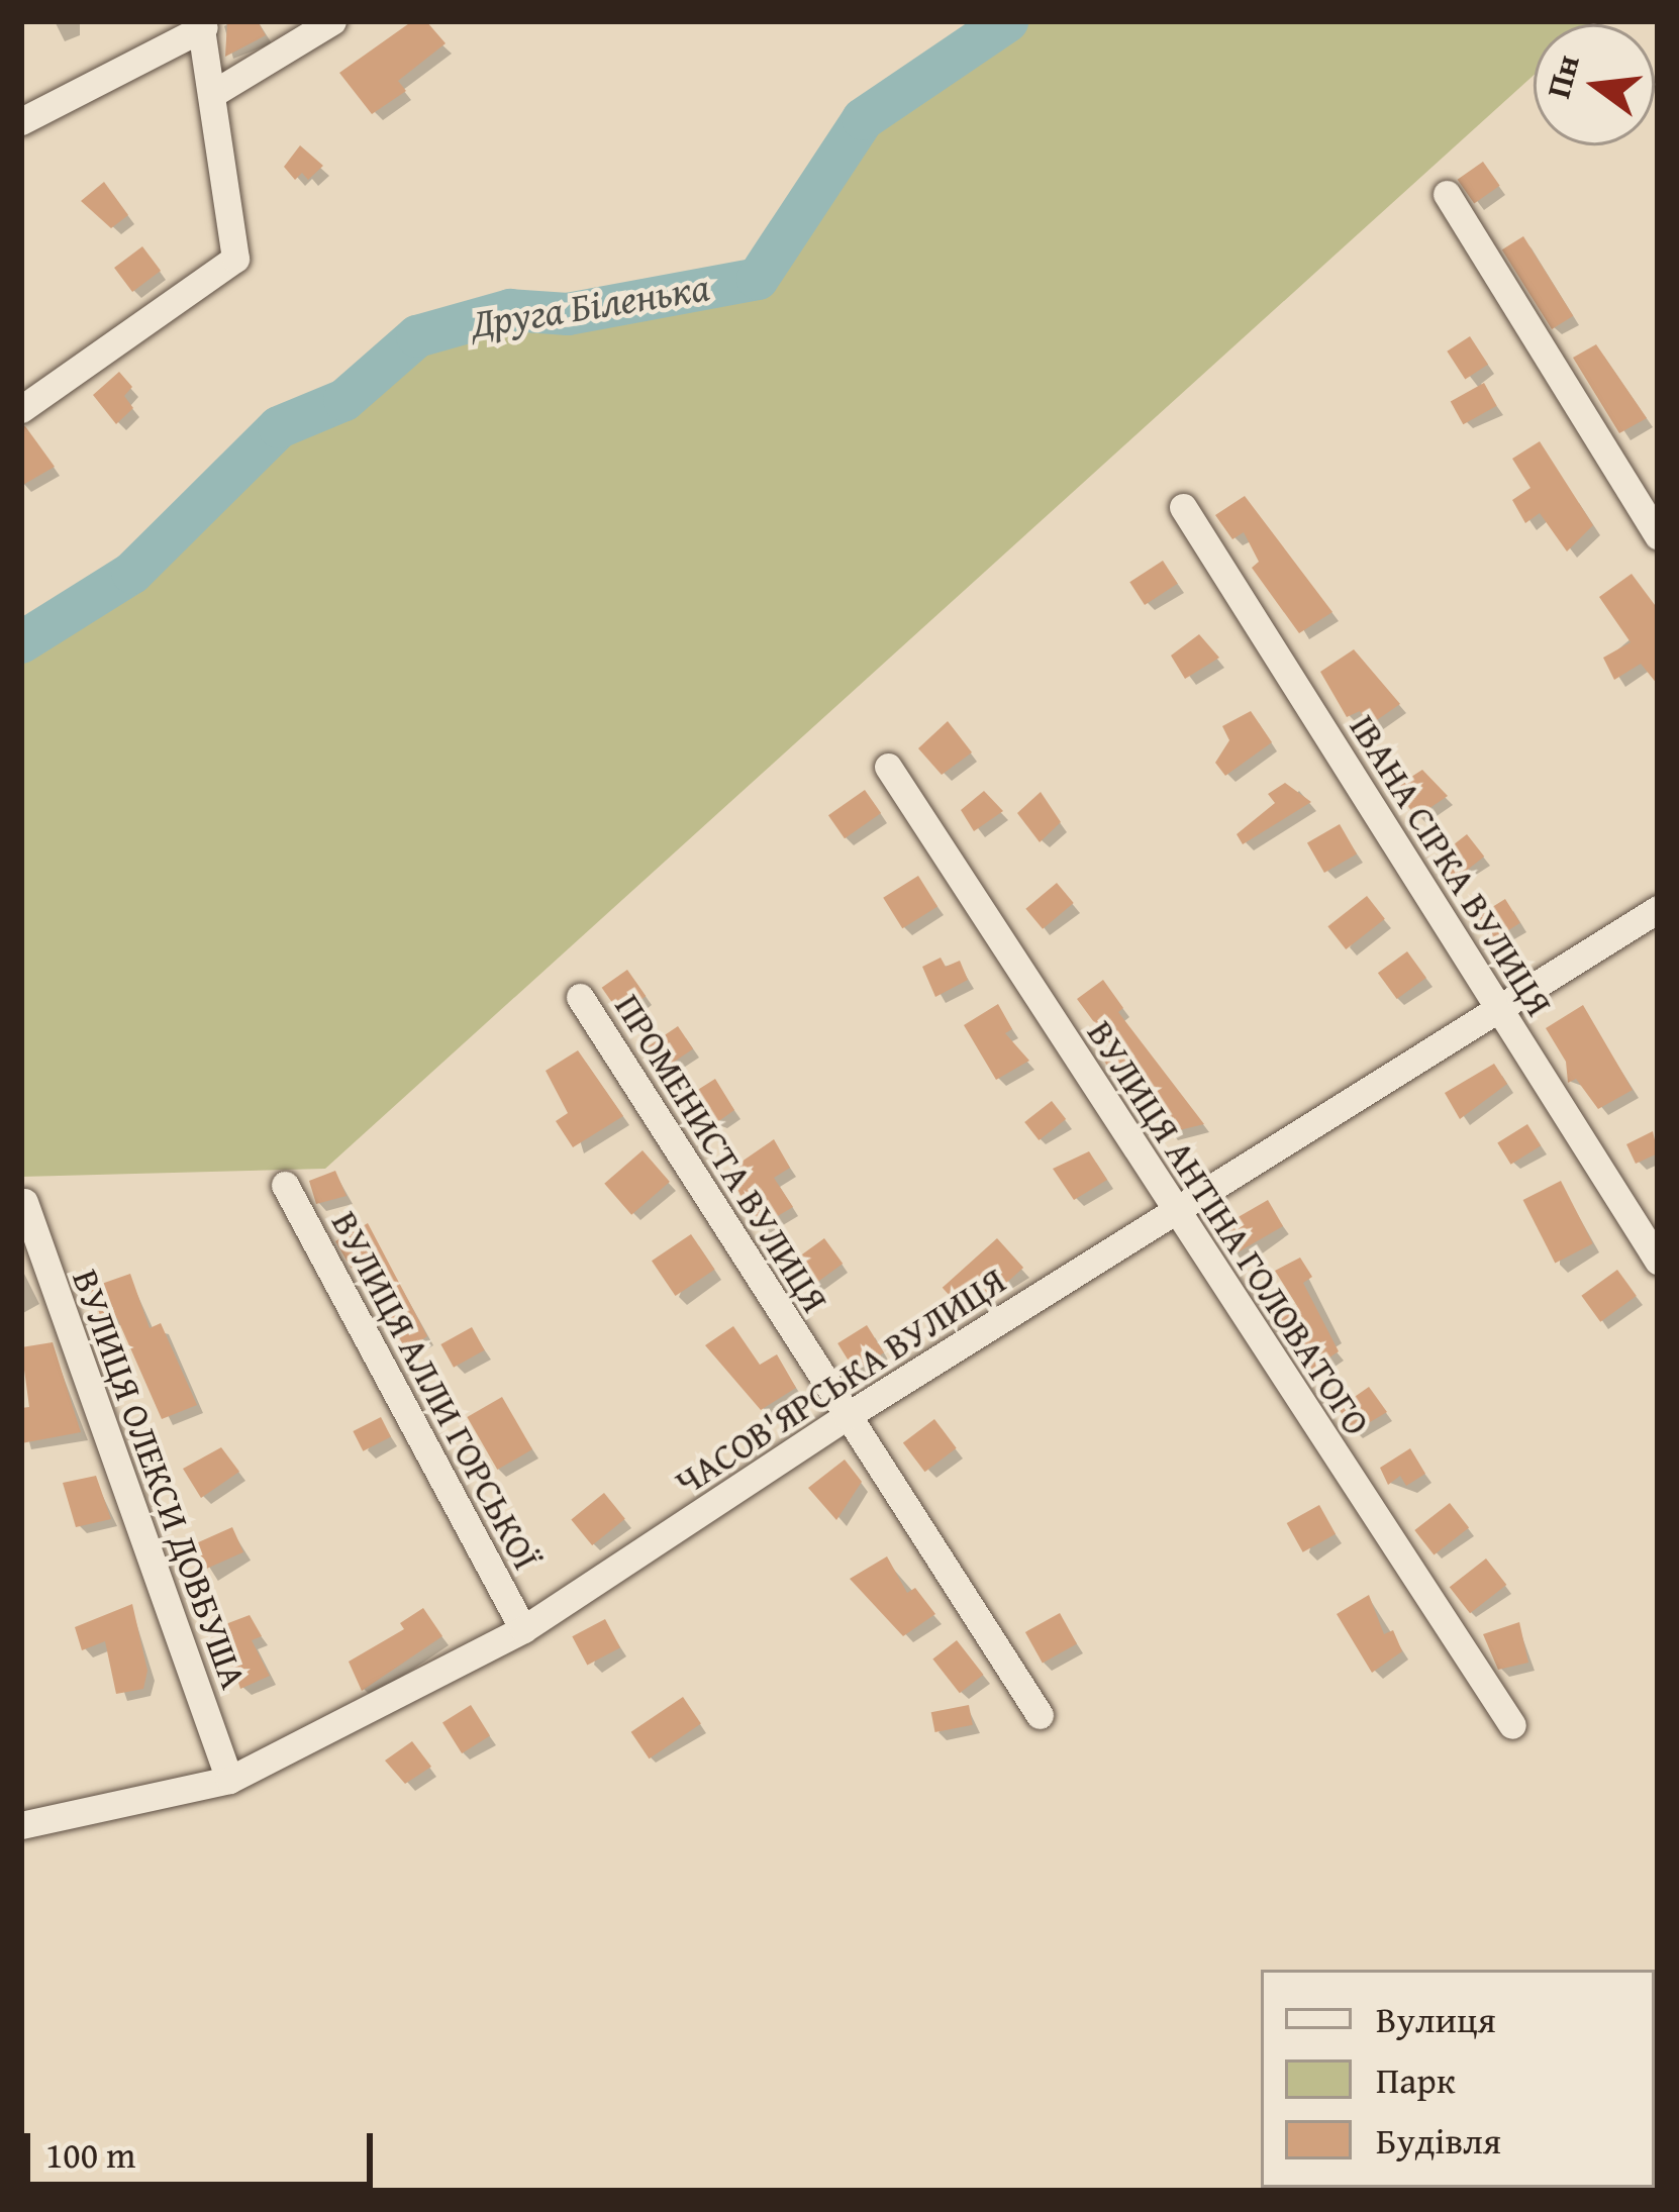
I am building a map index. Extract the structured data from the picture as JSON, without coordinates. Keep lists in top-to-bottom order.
{
  "streets": {
    "street": [
      "ІВАНА СІРКА ВУЛИЦЯ",
      "ПРОМЕНИСТА ВУЛИЦЯ",
      "ВУЛИЦЯ АНТІНА ГОЛОВАТОГО",
      "ЧАСОВ'ЯРСЬКА ВУЛИЦЯ",
      "ВУЛИЦЯ АЛЛИ ГОРСЬКОЇ",
      "ВУЛИЦЯ ОЛЕКСИ ДОВБУША"
    ]
  },
  "crossings": [
    ["ІВАНА СІРКА ВУЛИЦЯ", "ЧАСОВ'ЯРСЬКА ВУЛИЦЯ"],
    ["ПРОМЕНИСТА ВУЛИЦЯ", "ЧАСОВ'ЯРСЬКА ВУЛИЦЯ"],
    ["ВУЛИЦЯ АНТІНА ГОЛОВАТОГО", "ЧАСОВ'ЯРСЬКА ВУЛИЦЯ"],
    ["ЧАСОВ'ЯРСЬКА ВУЛИЦЯ", "ВУЛИЦЯ АЛЛИ ГОРСЬКОЇ"],
    ["ЧАСОВ'ЯРСЬКА ВУЛИЦЯ", "ВУЛИЦЯ ОЛЕКСИ ДОВБУША"]
  ],
  "water": ["Друга Біленька"],
  "legend": ["Вулиця", "Парк", "Будівля"],
  "scale_bar": "100 m",
  "north": "left"
}
